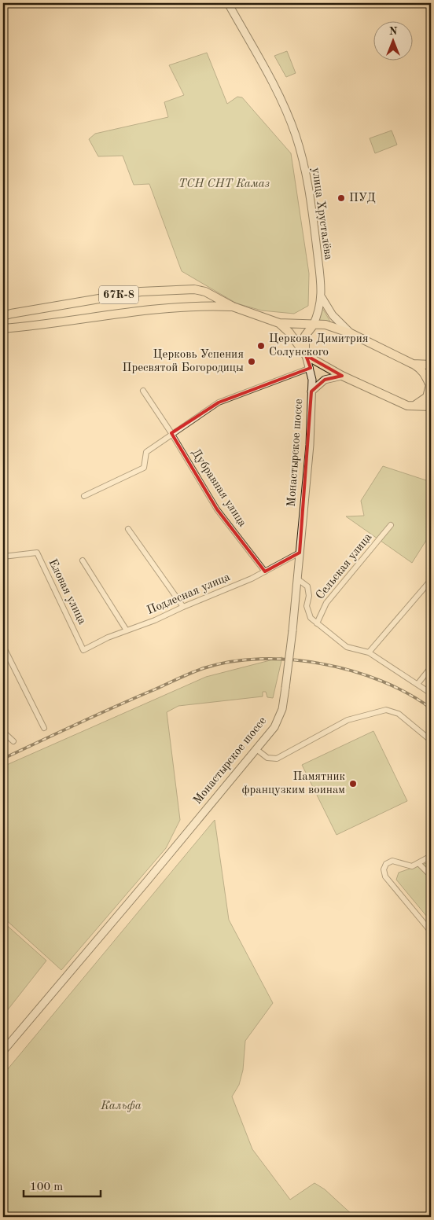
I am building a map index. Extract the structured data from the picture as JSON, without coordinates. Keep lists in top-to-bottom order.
{
  "streets": {
    "main road": ["улица Хрусталёва", "67К-8", "Монастырское шоссе"],
    "street": [
      "Дубравная улица",
      "Сельская улица",
      "Еловая улица",
      "Подлесная улица"
    ]
  },
  "crossings": [
    ["улица Хрусталёва", "67К-8"],
    ["улица Хрусталёва", "Монастырское шоссе"],
    ["67К-8", "Монастырское шоссе"],
    ["Монастырское шоссе", "Подлесная улица"],
    ["Дубравная улица", "Подлесная улица"],
    ["Еловая улица", "Подлесная улица"]
  ],
  "parks": ["ТСН СНТ Камаз", "Кальфа"],
  "places": [
    "ПУД",
    "Церковь Димитрия Солунского",
    "Церковь Успения Пресвятой Богородицы",
    "Памятник французким воинам"
  ],
  "scale_bar": "100 m",
  "north": "top"
}
